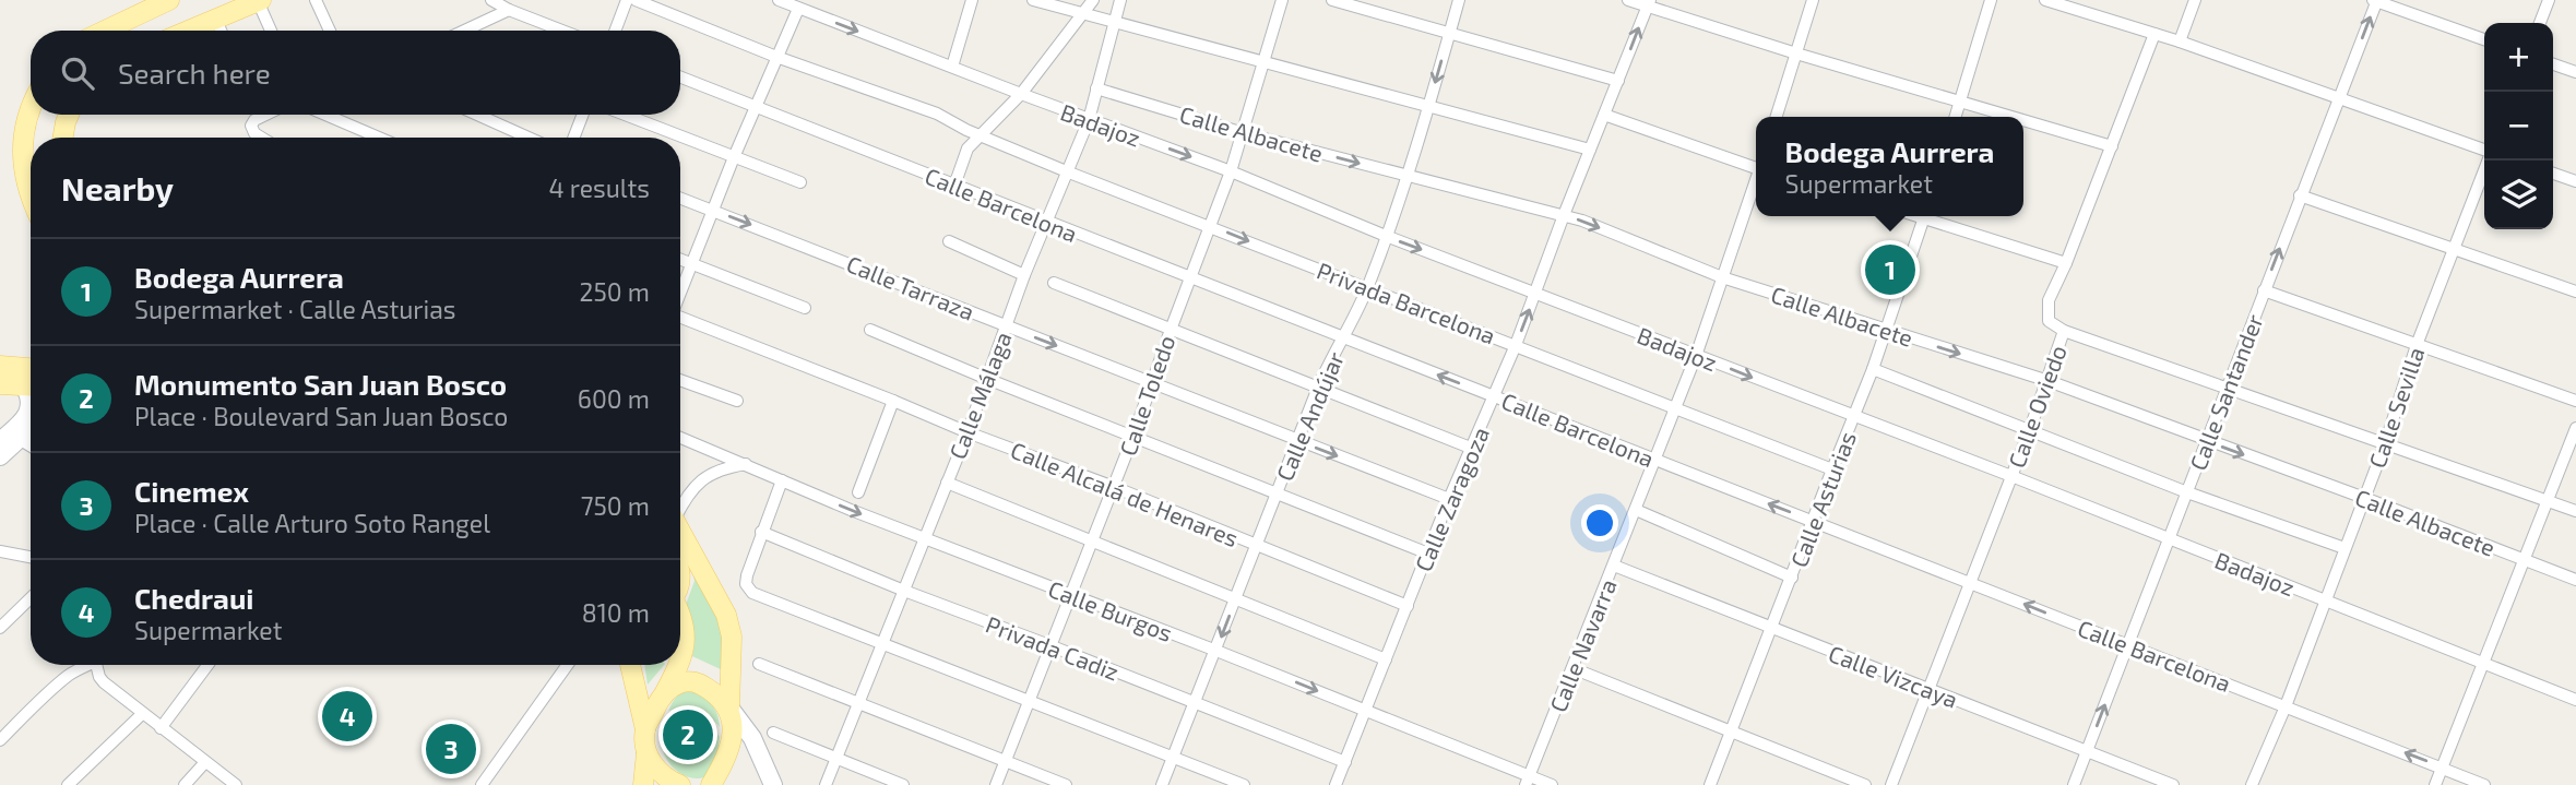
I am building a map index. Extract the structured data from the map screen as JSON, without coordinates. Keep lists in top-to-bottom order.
{
  "streets": {
    "street": [
      "Badajoz",
      "Calle Albacete",
      "Calle Barcelona",
      "Calle Tarraza",
      "Privada Barcelona",
      "Calle Santander",
      "Calle Málaga",
      "Calle Toledo",
      "Calle Oviedo",
      "Calle Sevilla",
      "Calle Andújar",
      "Calle Alcalá de Henares",
      "Calle Zaragoza",
      "Calle Asturias",
      "Calle Burgos",
      "Calle Navarra",
      "Privada Cadiz",
      "Calle Vizcaya"
    ]
  },
  "crossings": [
    ["Badajoz", "Calle Santander"],
    ["Badajoz", "Calle Málaga"],
    ["Badajoz", "Calle Toledo"],
    ["Badajoz", "Calle Oviedo"],
    ["Badajoz", "Calle Sevilla"],
    ["Badajoz", "Calle Andújar"],
    ["Badajoz", "Calle Zaragoza"],
    ["Badajoz", "Calle Asturias"],
    ["Badajoz", "Calle Navarra"],
    ["Calle Albacete", "Calle Santander"],
    ["Calle Albacete", "Calle Málaga"],
    ["Calle Albacete", "Calle Toledo"],
    ["Calle Albacete", "Calle Oviedo"],
    ["Calle Albacete", "Calle Sevilla"],
    ["Calle Albacete", "Calle Andújar"],
    ["Calle Albacete", "Calle Zaragoza"],
    ["Calle Albacete", "Calle Asturias"],
    ["Calle Albacete", "Calle Navarra"],
    ["Calle Barcelona", "Calle Santander"],
    ["Calle Barcelona", "Calle Málaga"],
    ["Calle Barcelona", "Calle Toledo"],
    ["Calle Barcelona", "Calle Oviedo"],
    ["Calle Barcelona", "Calle Sevilla"],
    ["Calle Barcelona", "Calle Andújar"],
    ["Calle Barcelona", "Calle Zaragoza"],
    ["Calle Barcelona", "Calle Asturias"],
    ["Calle Barcelona", "Calle Navarra"],
    ["Calle Tarraza", "Calle Málaga"],
    ["Calle Tarraza", "Calle Toledo"],
    ["Calle Tarraza", "Calle Andújar"],
    ["Calle Tarraza", "Calle Zaragoza"],
    ["Privada Barcelona", "Calle Málaga"],
    ["Privada Barcelona", "Calle Toledo"],
    ["Privada Barcelona", "Calle Andújar"],
    ["Privada Barcelona", "Calle Zaragoza"],
    ["Privada Barcelona", "Calle Asturias"],
    ["Privada Barcelona", "Calle Navarra"],
    ["Calle Santander", "Calle Vizcaya"],
    ["Calle Málaga", "Calle Alcalá de Henares"],
    ["Calle Málaga", "Calle Burgos"],
    ["Calle Málaga", "Privada Cadiz"],
    ["Calle Toledo", "Calle Alcalá de Henares"],
    ["Calle Toledo", "Calle Burgos"],
    ["Calle Toledo", "Privada Cadiz"],
    ["Calle Oviedo", "Calle Vizcaya"],
    ["Calle Andújar", "Calle Alcalá de Henares"],
    ["Calle Andújar", "Calle Burgos"],
    ["Calle Andújar", "Privada Cadiz"],
    ["Calle Alcalá de Henares", "Calle Zaragoza"],
    ["Calle Zaragoza", "Calle Burgos"],
    ["Calle Zaragoza", "Privada Cadiz"],
    ["Calle Asturias", "Calle Vizcaya"],
    ["Calle Burgos", "Calle Navarra"],
    ["Calle Navarra", "Calle Vizcaya"]
  ],
  "one_way": ["Calle Santander"],
  "page": {
    "map_buttons": ["+", "−"],
    "search": "Search here",
    "popup": ["Bodega Aurrera", "Supermarket"],
    "heading": ["Nearby", "4 results"],
    "list": [
      {
        "mark": "1",
        "name": "Bodega Aurrera",
        "note": "Supermarket · Calle Asturias",
        "value": "250 m"
      },
      {
        "mark": "2",
        "name": "Monumento San Juan Bosco",
        "note": "Place · Boulevard San Juan Bosco",
        "value": "600 m"
      },
      {
        "mark": "3",
        "name": "Cinemex",
        "note": "Place · Calle Arturo Soto Rangel",
        "value": "750 m"
      },
      {
        "mark": "4",
        "name": "Chedraui",
        "note": "Supermarket",
        "value": "810 m"
      }
    ],
    "pins": [
      "1",
      "4",
      "2",
      "3"
    ]
  }
}
